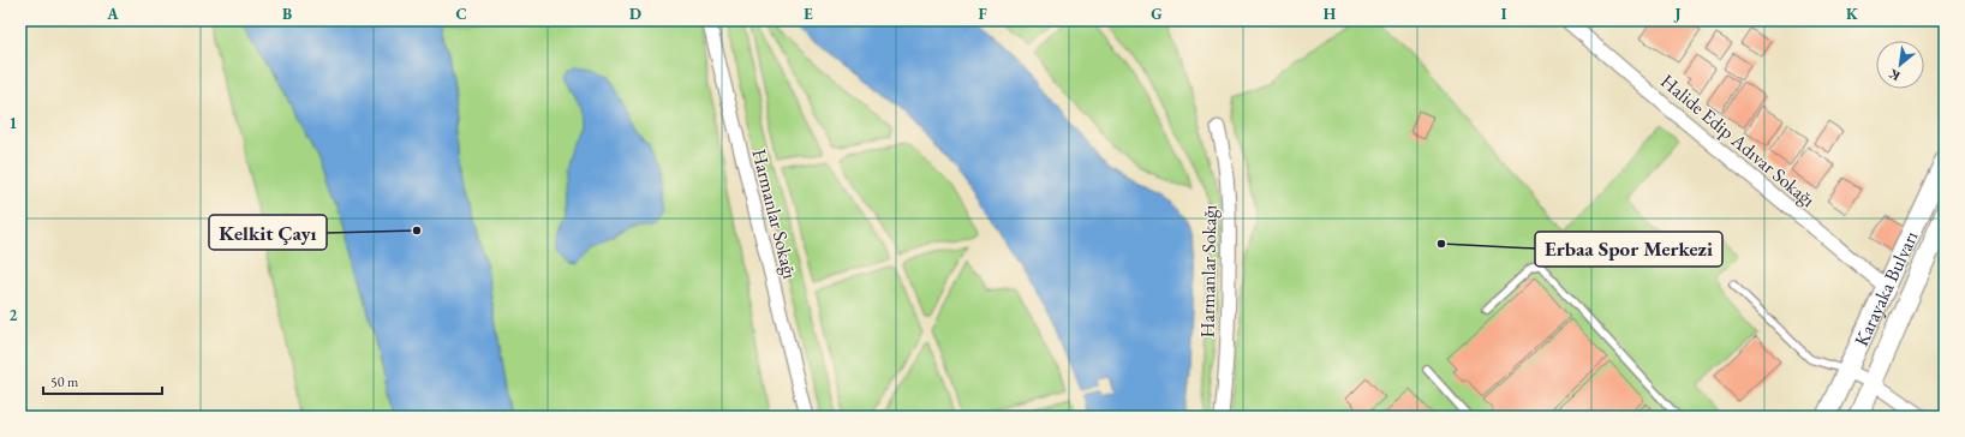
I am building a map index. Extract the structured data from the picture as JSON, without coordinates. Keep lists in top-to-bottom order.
{
  "streets": {
    "main road": ["Karayaka Bulvarı"],
    "street": ["Halide Edip Adıvar Sokağı", "Harmanlar Sokağı"]
  },
  "crossings": [
    ["Halide Edip Adıvar Sokağı", "Karayaka Bulvarı"]
  ],
  "places": ["Kelkit Çayı", "Erbaa Spor Merkezi"],
  "scale_bar": "50 m",
  "north": "bottom left",
  "grid": {
    "columns": [
      "A",
      "B",
      "C",
      "D",
      "E",
      "F",
      "G",
      "H",
      "I",
      "J",
      "K"
    ],
    "rows": ["1", "2"]
  }
}
